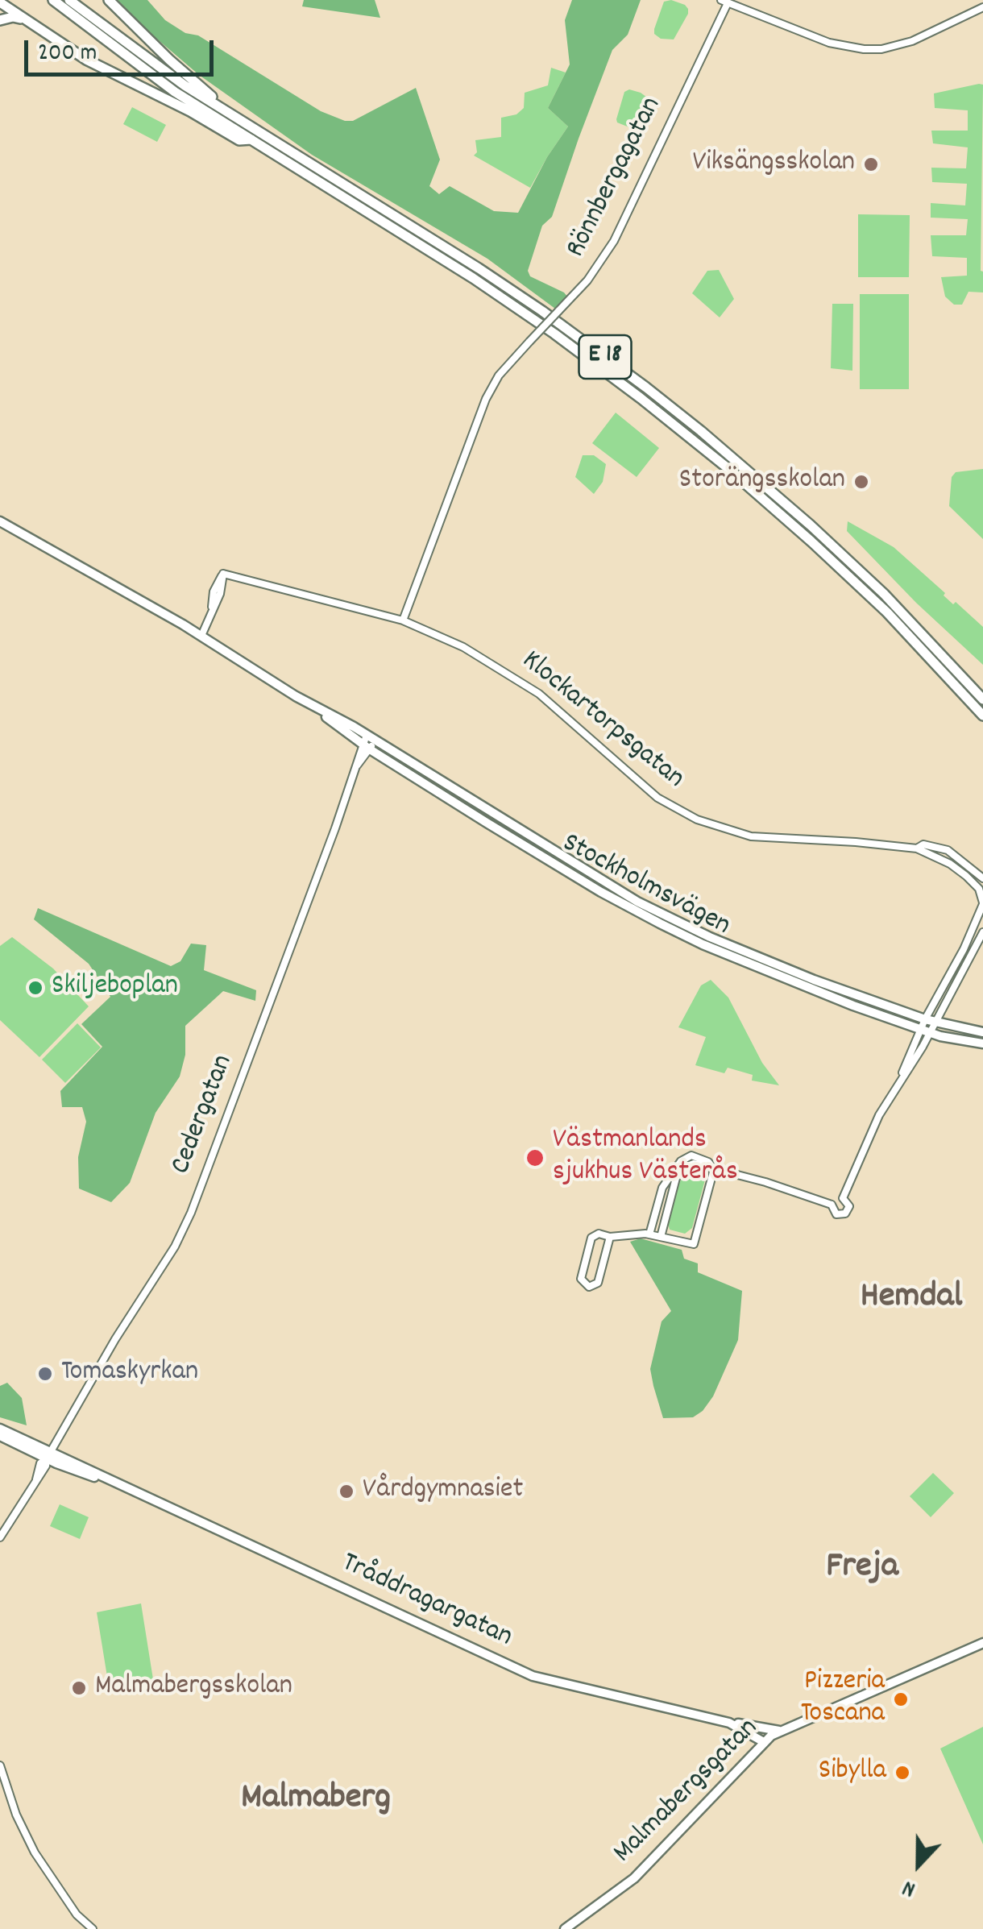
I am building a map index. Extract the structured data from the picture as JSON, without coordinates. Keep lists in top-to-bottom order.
{
  "streets": {
    "highway": ["E 18"],
    "main road": ["Stockholmsvägen", "Tråddragargatan", "Malmabergsgatan"],
    "street": ["Rönnbergagatan", "Klockartorpsgatan", "Cedergatan"]
  },
  "crossings": [
    ["Rönnbergagatan", "Klockartorpsgatan"],
    ["Klockartorpsgatan", "Stockholmsvägen"],
    ["Stockholmsvägen", "Cedergatan"],
    ["Cedergatan", "Tråddragargatan"],
    ["Tråddragargatan", "Malmabergsgatan"]
  ],
  "districts": ["Hemdal", "Freja", "Malmaberg"],
  "places": [
    "Viksängsskolan",
    "Storängsskolan",
    "Skiljeboplan",
    "Västmanlands sjukhus Västerås",
    "Tomaskyrkan",
    "Vårdgymnasiet",
    "Malmabergsskolan",
    "Pizzeria Toscana",
    "Sibylla"
  ],
  "scale_bar": "200 m",
  "north": "bottom"
}
